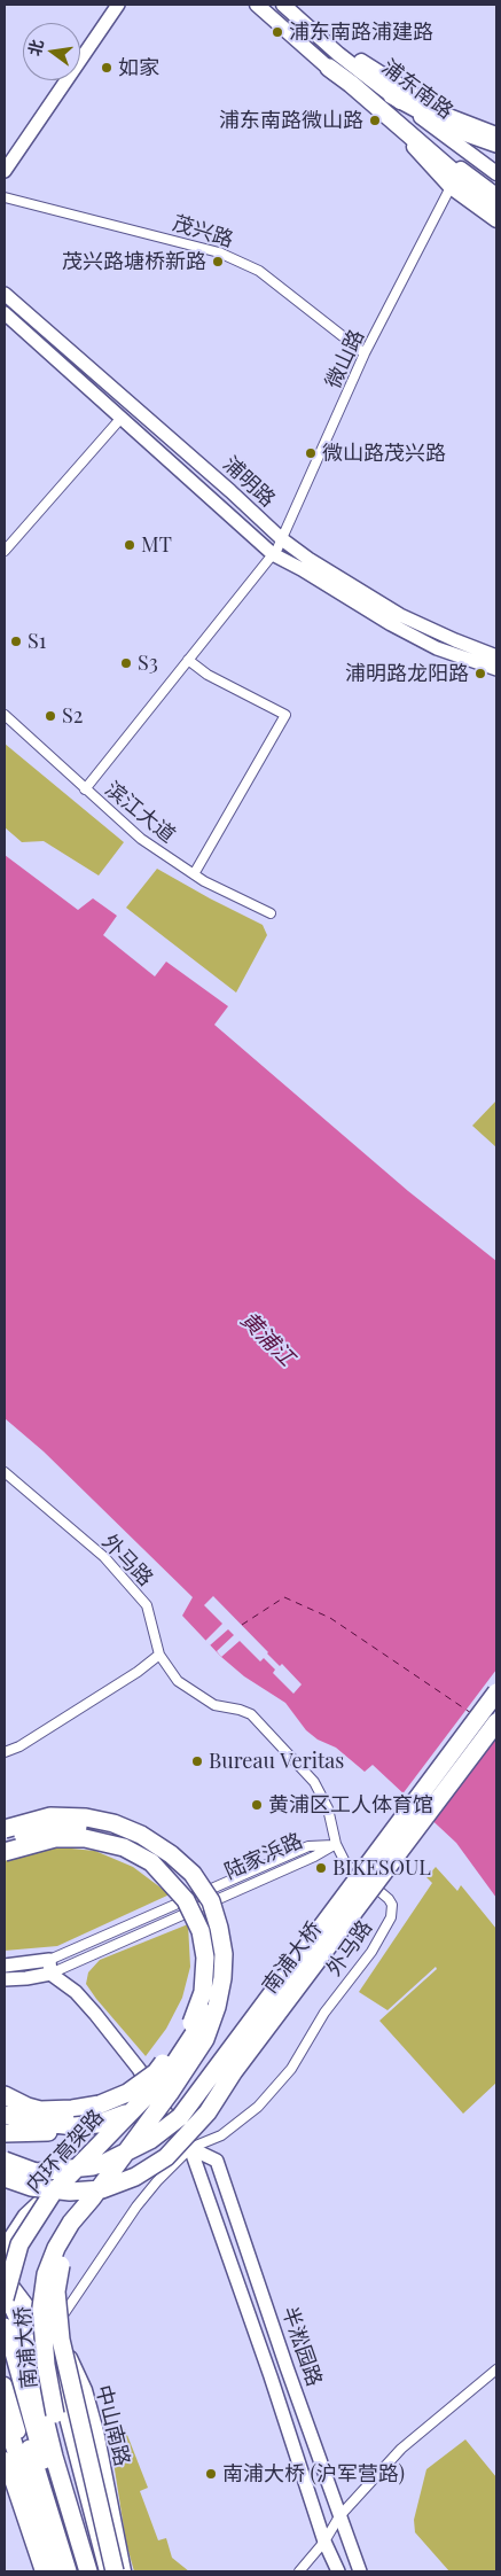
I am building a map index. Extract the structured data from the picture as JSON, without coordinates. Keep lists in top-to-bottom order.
{
  "streets": {
    "highway": ["南浦大桥", "内环高架路"],
    "main road": [
      "浦东南路",
      "浦明路",
      "陆家浜路",
      "半淞园路",
      "中山南路"
    ],
    "street": [
      "茂兴路",
      "微山路",
      "滨江大道",
      "外马路"
    ]
  },
  "crossings": [
    ["浦东南路", "微山路"],
    ["茂兴路", "微山路"],
    ["微山路", "浦明路"],
    ["微山路", "滨江大道"],
    ["外马路", "陆家浜路"],
    ["外马路", "半淞园路"],
    ["外马路", "中山南路"],
    ["陆家浜路", "半淞园路"]
  ],
  "water": ["黄浦江"],
  "places": [
    "浦东南路浦建路",
    "如家",
    "浦东南路微山路",
    "茂兴路塘桥新路",
    "微山路茂兴路",
    "MT",
    "S1",
    "S3",
    "浦明路龙阳路",
    "S2",
    "Bureau Veritas",
    "黄浦区工人体育馆",
    "BIKESOUL",
    "南浦大桥 (沪军营路)"
  ],
  "north": "left"
}
